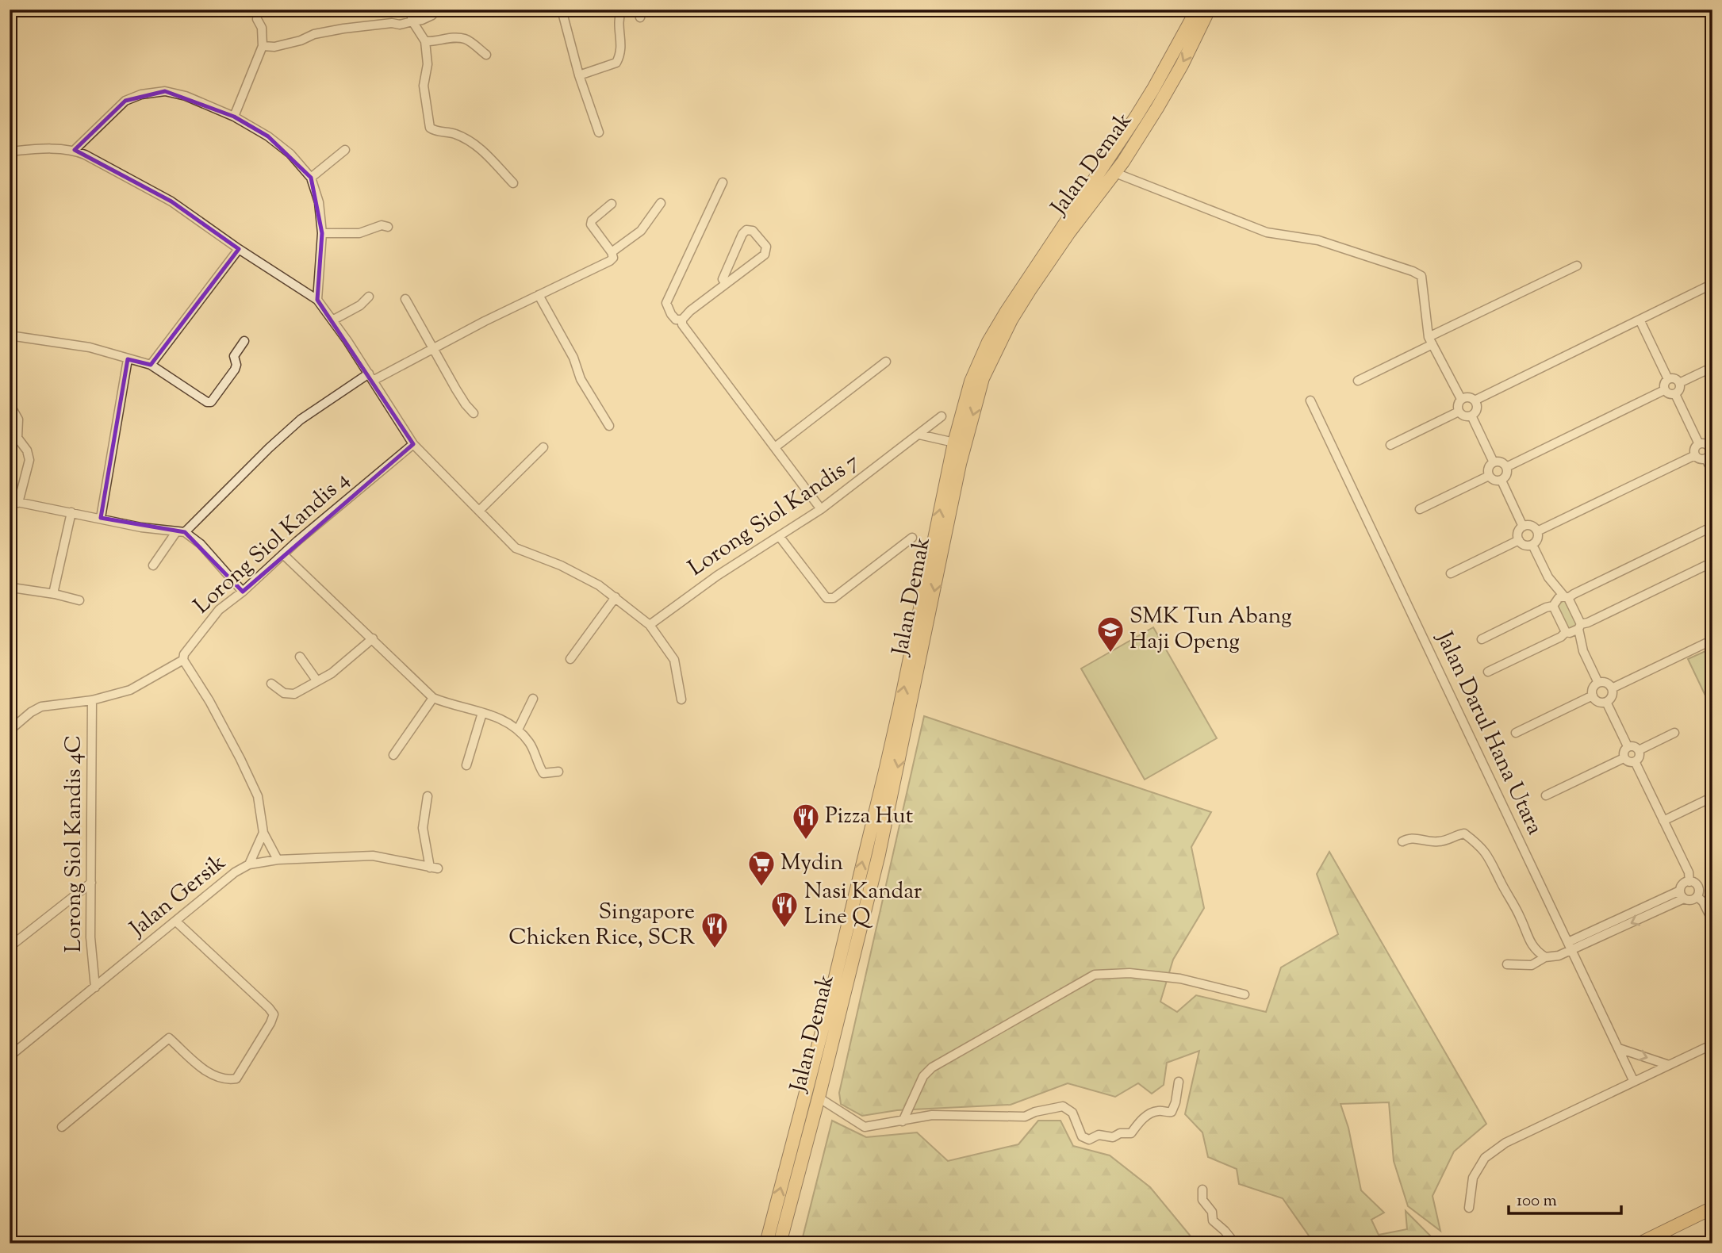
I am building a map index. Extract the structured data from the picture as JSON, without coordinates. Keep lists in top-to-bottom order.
{
  "streets": {
    "highway": ["Jalan Demak"],
    "street": [
      "Lorong Siol Kandis 7",
      "Lorong Siol Kandis 4",
      "Jalan Darul Hana Utara",
      "Lorong Siol Kandis 4C",
      "Jalan Gersik"
    ]
  },
  "crossings": [
    ["Lorong Siol Kandis 4", "Lorong Siol Kandis 4C"],
    ["Lorong Siol Kandis 4C", "Jalan Gersik"]
  ],
  "places": {
    "school or university": ["SMK Tun Abang Haji Openg"],
    "restaurant": ["Pizza Hut", "Nasi Kandar Line Q", "Singapore Chicken Rice, SCR"],
    "supermarket": ["Mydin"]
  },
  "scale_bar": "100 m"
}
